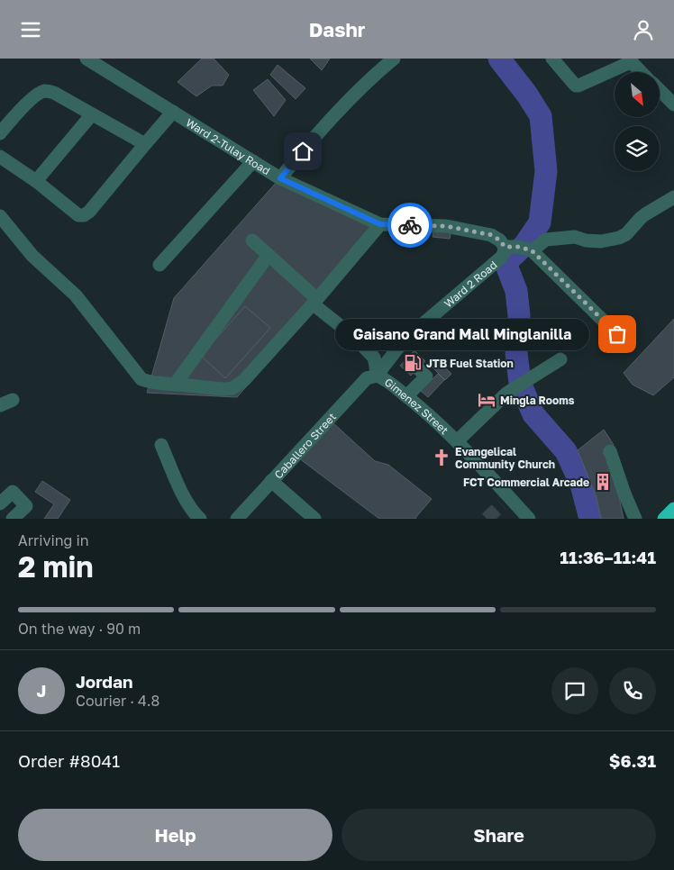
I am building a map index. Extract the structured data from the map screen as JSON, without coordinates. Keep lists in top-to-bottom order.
{
  "streets": {
    "street": [
      "Ward 2-Tulay Road",
      "Ward 2 Road",
      "Gimenez Street",
      "Caballero Street"
    ]
  },
  "crossings": [
    ["Ward 2-Tulay Road", "Ward 2 Road"],
    ["Ward 2 Road", "Gimenez Street"],
    ["Ward 2 Road", "Caballero Street"],
    ["Gimenez Street", "Caballero Street"]
  ],
  "places": {
    "other": ["Gaisano Grand Mall Minglanilla"],
    "fuel station": ["JTB Fuel Station"],
    "hotel": ["Mingla Rooms"],
    "church": ["Evangelical Community Church"],
    "building": ["FCT Commercial Arcade"]
  },
  "north": "bottom right",
  "page": {
    "header": "Dashr",
    "bubble": "Gaisano Grand Mall Minglanilla",
    "heading": ["2 min", "Arriving in", "11:36–11:41"],
    "panel": [
      "Jordan",
      "Courier · 4.8",
      "Order #8041",
      "$6.31"
    ],
    "bar": "On the way · 90 m",
    "round": "J",
    "buttons": ["Help", "Share"]
  }
}
